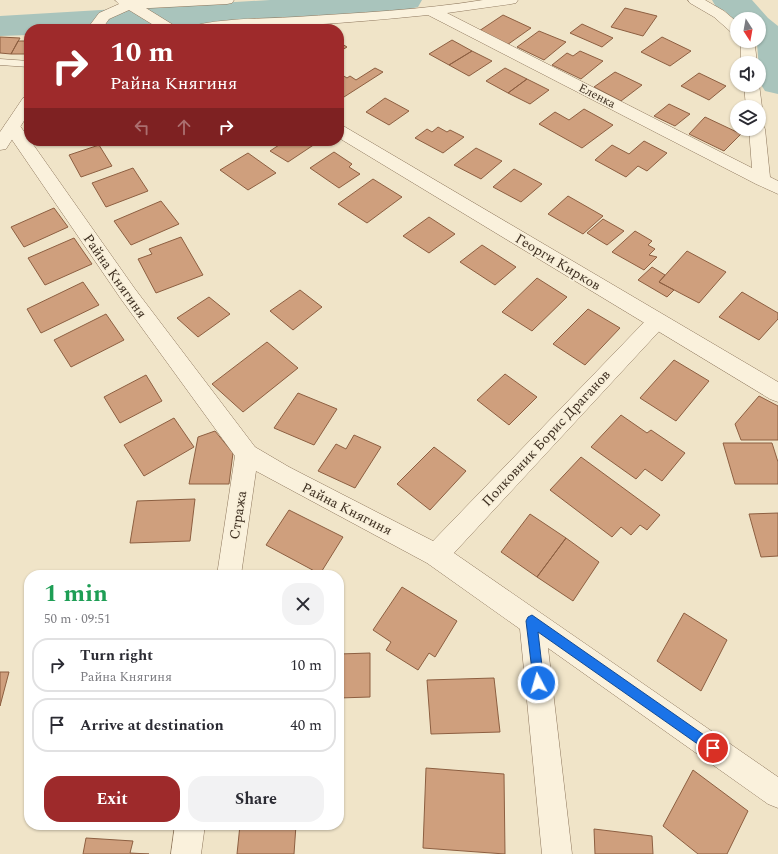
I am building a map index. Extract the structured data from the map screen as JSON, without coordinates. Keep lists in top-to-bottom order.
{
  "streets": {
    "street": [
      "Еленка",
      "Георги Кирков",
      "Райна Княгиня",
      "Полковник Борис Драганов",
      "Стража"
    ]
  },
  "crossings": [
    ["Георги Кирков", "Полковник Борис Драганов"],
    ["Райна Княгиня", "Полковник Борис Драганов"],
    ["Райна Княгиня", "Стража"]
  ],
  "north": "bottom",
  "page": {
    "turn": ["10 m", "Райна Княгиня"],
    "heading": ["1 min", "50 m · 09:51"],
    "list": [
      {
        "name": "Turn right",
        "note": "Райна Княгиня",
        "value": "10 m"
      },
      {
        "name": "Arrive at destination",
        "value": "40 m"
      }
    ],
    "buttons": ["Exit", "Share"]
  }
}
